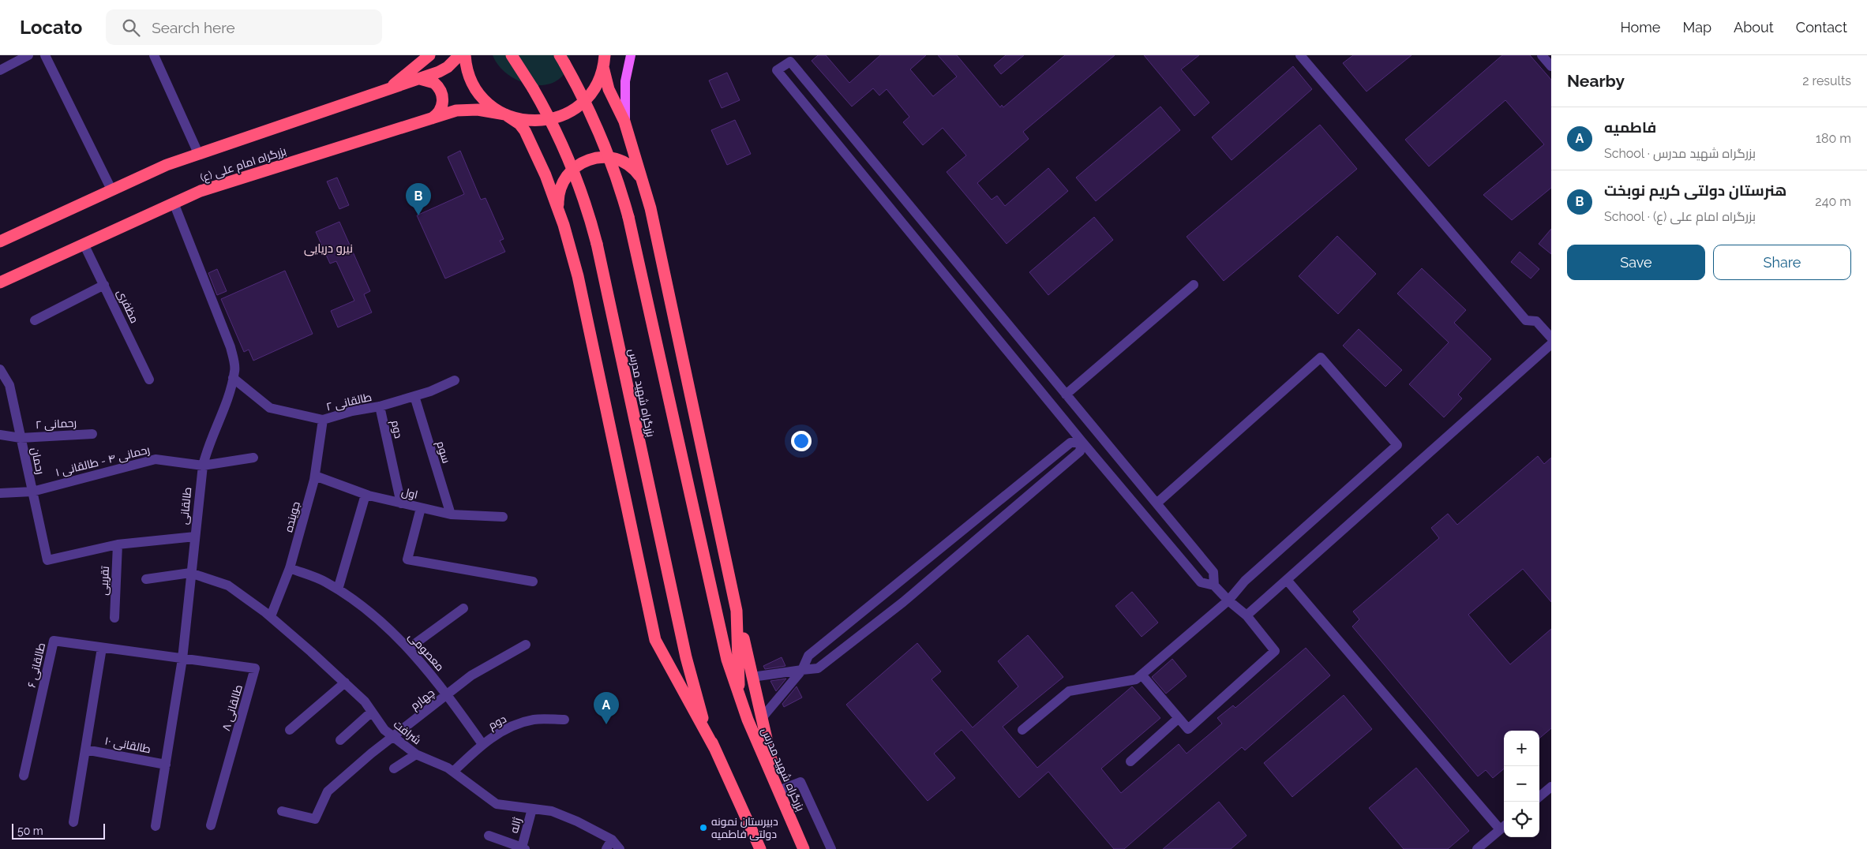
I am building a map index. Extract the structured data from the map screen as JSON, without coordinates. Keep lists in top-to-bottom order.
{
  "streets": {
    "highway": ["بزرگراه امام علی (ع)", "بزرگراه شهید مدرس"],
    "street": [
      "مظفری",
      "طالقانی ۲",
      "رحمانی ۲",
      "دوم",
      "سوم",
      "رحمان",
      "رحمانی ۴ - طالقانی ۱",
      "اول",
      "طالقانی",
      "جوینده",
      "تقریبی",
      "معصومی",
      "طالقانی ۶",
      "چهارم",
      "طالقانی ۸",
      "شرافت",
      "طالقانی ۱۰",
      "ژاله"
    ]
  },
  "crossings": [
    ["بزرگراه امام علی (ع)", "مظفری"],
    ["بزرگراه امام علی (ع)", "بزرگراه شهید مدرس"],
    ["بزرگراه امام علی (ع)", "طالقانی"],
    ["طالقانی ۲", "دوم"],
    ["طالقانی ۲", "سوم"],
    ["طالقانی ۲", "طالقانی"],
    ["طالقانی ۲", "جوینده"],
    ["رحمانی ۲", "رحمان"],
    ["دوم", "اول"],
    ["دوم", "معصومی"],
    ["دوم", "شرافت"],
    ["سوم", "اول"],
    ["رحمان", "رحمانی ۴ - طالقانی ۱"],
    ["رحمان", "تقریبی"],
    ["رحمانی ۴ - طالقانی ۱", "طالقانی"],
    ["اول", "جوینده"],
    ["طالقانی", "طالقانی ۶"],
    ["طالقانی", "طالقانی ۸"],
    ["طالقانی", "شرافت"],
    ["طالقانی", "طالقانی ۱۰"],
    ["جوینده", "معصومی"],
    ["جوینده", "شرافت"],
    ["معصومی", "چهارم"],
    ["طالقانی ۶", "طالقانی ۸"],
    ["چهارم", "شرافت"],
    ["شرافت", "ژاله"]
  ],
  "districts": ["نیرو دریایی"],
  "places": ["دبیرستان نمونه دولتی فاطمیه"],
  "scale_bar": "50 m",
  "page": {
    "header": "Locato",
    "search": "Search here",
    "nav": [
      "Home",
      "Map",
      "About",
      "Contact"
    ],
    "heading": ["Nearby", "2 results"],
    "list": [
      {
        "mark": "A",
        "name": "فاطمیه",
        "note": "School · بزرگراه شهید مدرس",
        "value": "180 m"
      },
      {
        "mark": "B",
        "name": "هنرستان دولتی کریم نوبخت",
        "note": "School · بزرگراه امام علی (ع)",
        "value": "240 m"
      }
    ],
    "pins": ["B", "A"],
    "buttons": ["Save", "Share"],
    "map_buttons": ["+", "−"],
    "scale": "50 m"
  }
}
